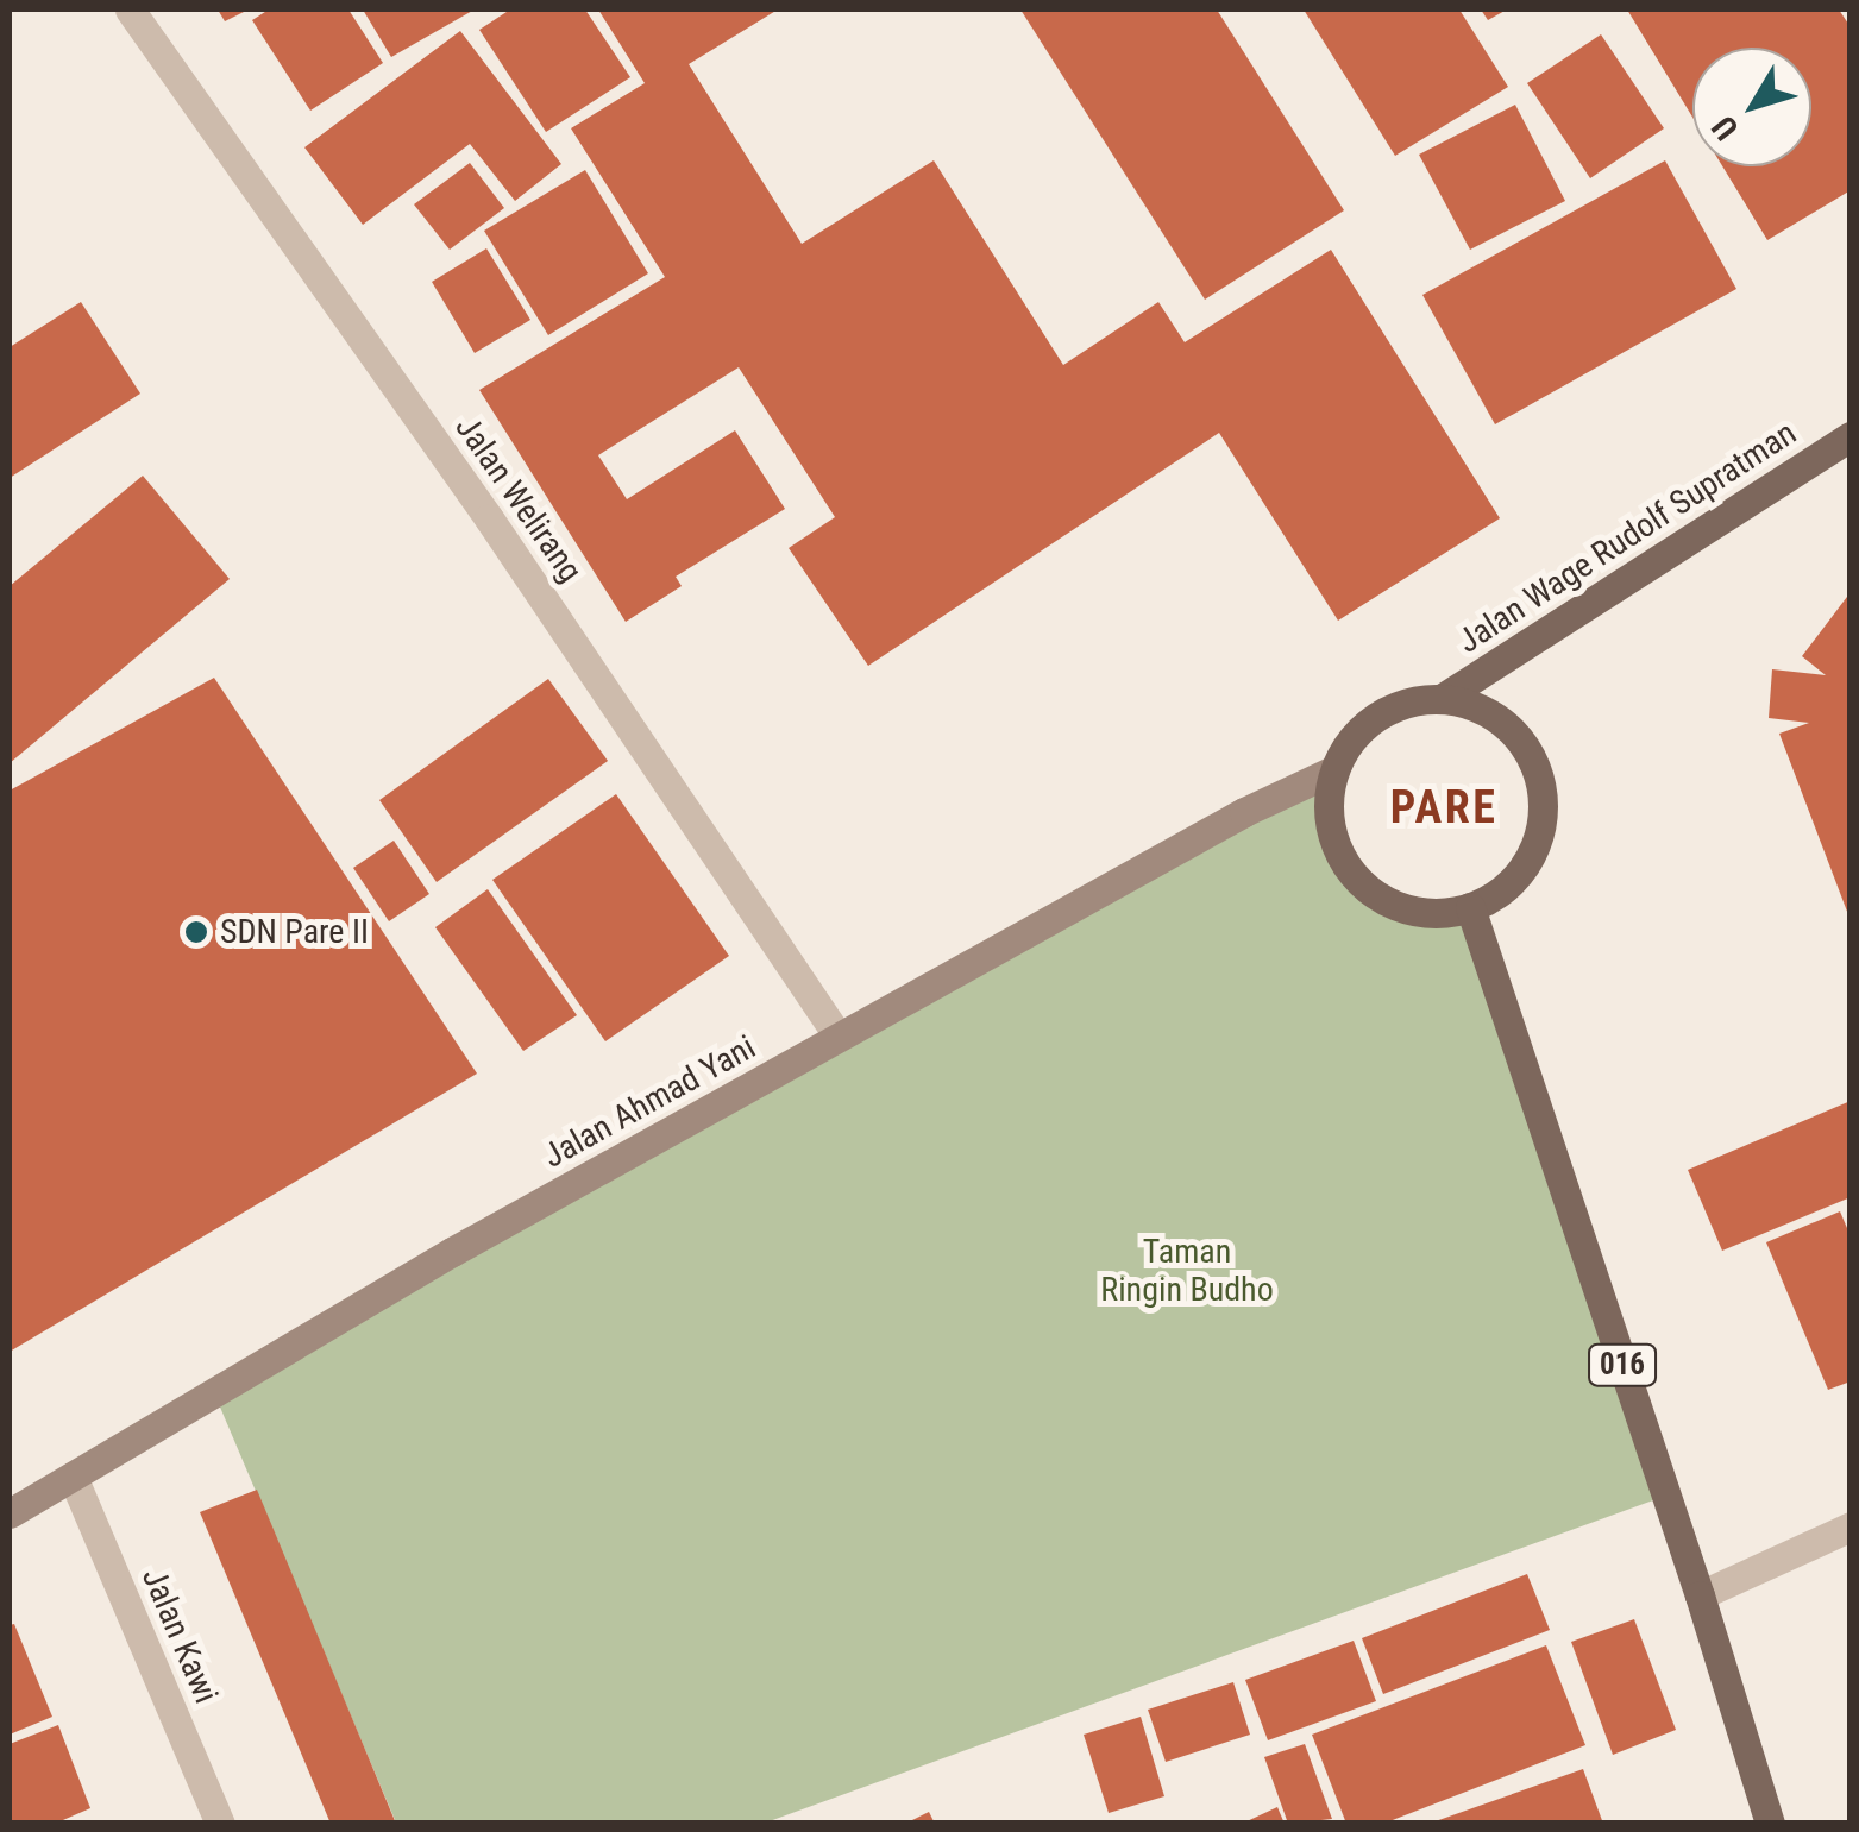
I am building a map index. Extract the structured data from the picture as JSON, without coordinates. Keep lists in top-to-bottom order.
{
  "streets": {
    "main road": ["Jalan Wage Rudolf Supratman", "Jalan Ahmad Yani", "016"],
    "street": ["Jalan Welirang", "Jalan Kawi"]
  },
  "crossings": [
    ["Jalan Welirang", "Jalan Ahmad Yani"],
    ["Jalan Wage Rudolf Supratman", "Jalan Ahmad Yani"],
    ["Jalan Wage Rudolf Supratman", "016"],
    ["Jalan Ahmad Yani", "016"],
    ["Jalan Ahmad Yani", "Jalan Kawi"]
  ],
  "districts": ["PARE"],
  "parks": ["Taman Ringin Budho"],
  "places": ["SDN Pare II"],
  "north": "bottom left"
}
